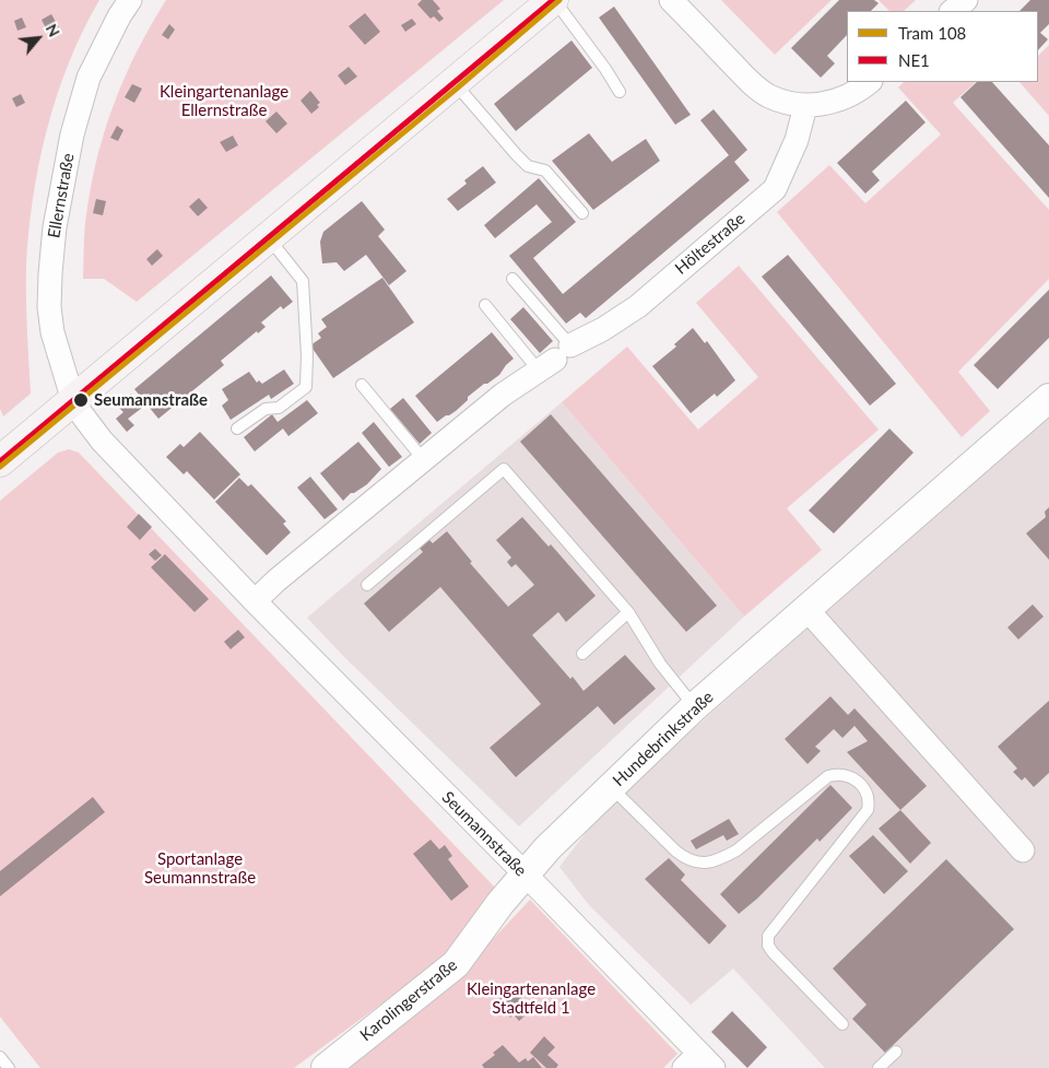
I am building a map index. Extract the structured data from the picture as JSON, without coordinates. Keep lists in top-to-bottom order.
{
  "streets": {
    "street": [
      "Ellernstraße",
      "Höltestraße",
      "Hundebrinkstraße",
      "Seumannstraße",
      "Karolingerstraße"
    ]
  },
  "crossings": [
    ["Ellernstraße", "Seumannstraße"],
    ["Hundebrinkstraße", "Seumannstraße"],
    ["Hundebrinkstraße", "Karolingerstraße"],
    ["Seumannstraße", "Karolingerstraße"]
  ],
  "parks": ["Kleingartenanlage Ellernstraße", "Sportanlage Seumannstraße", "Kleingartenanlage Stadtfeld 1"],
  "places": ["Seumannstraße"],
  "lines": ["tram line 108", "transit line NE1"],
  "legend": ["Tram 108", "NE1"],
  "north": "top right"
}
